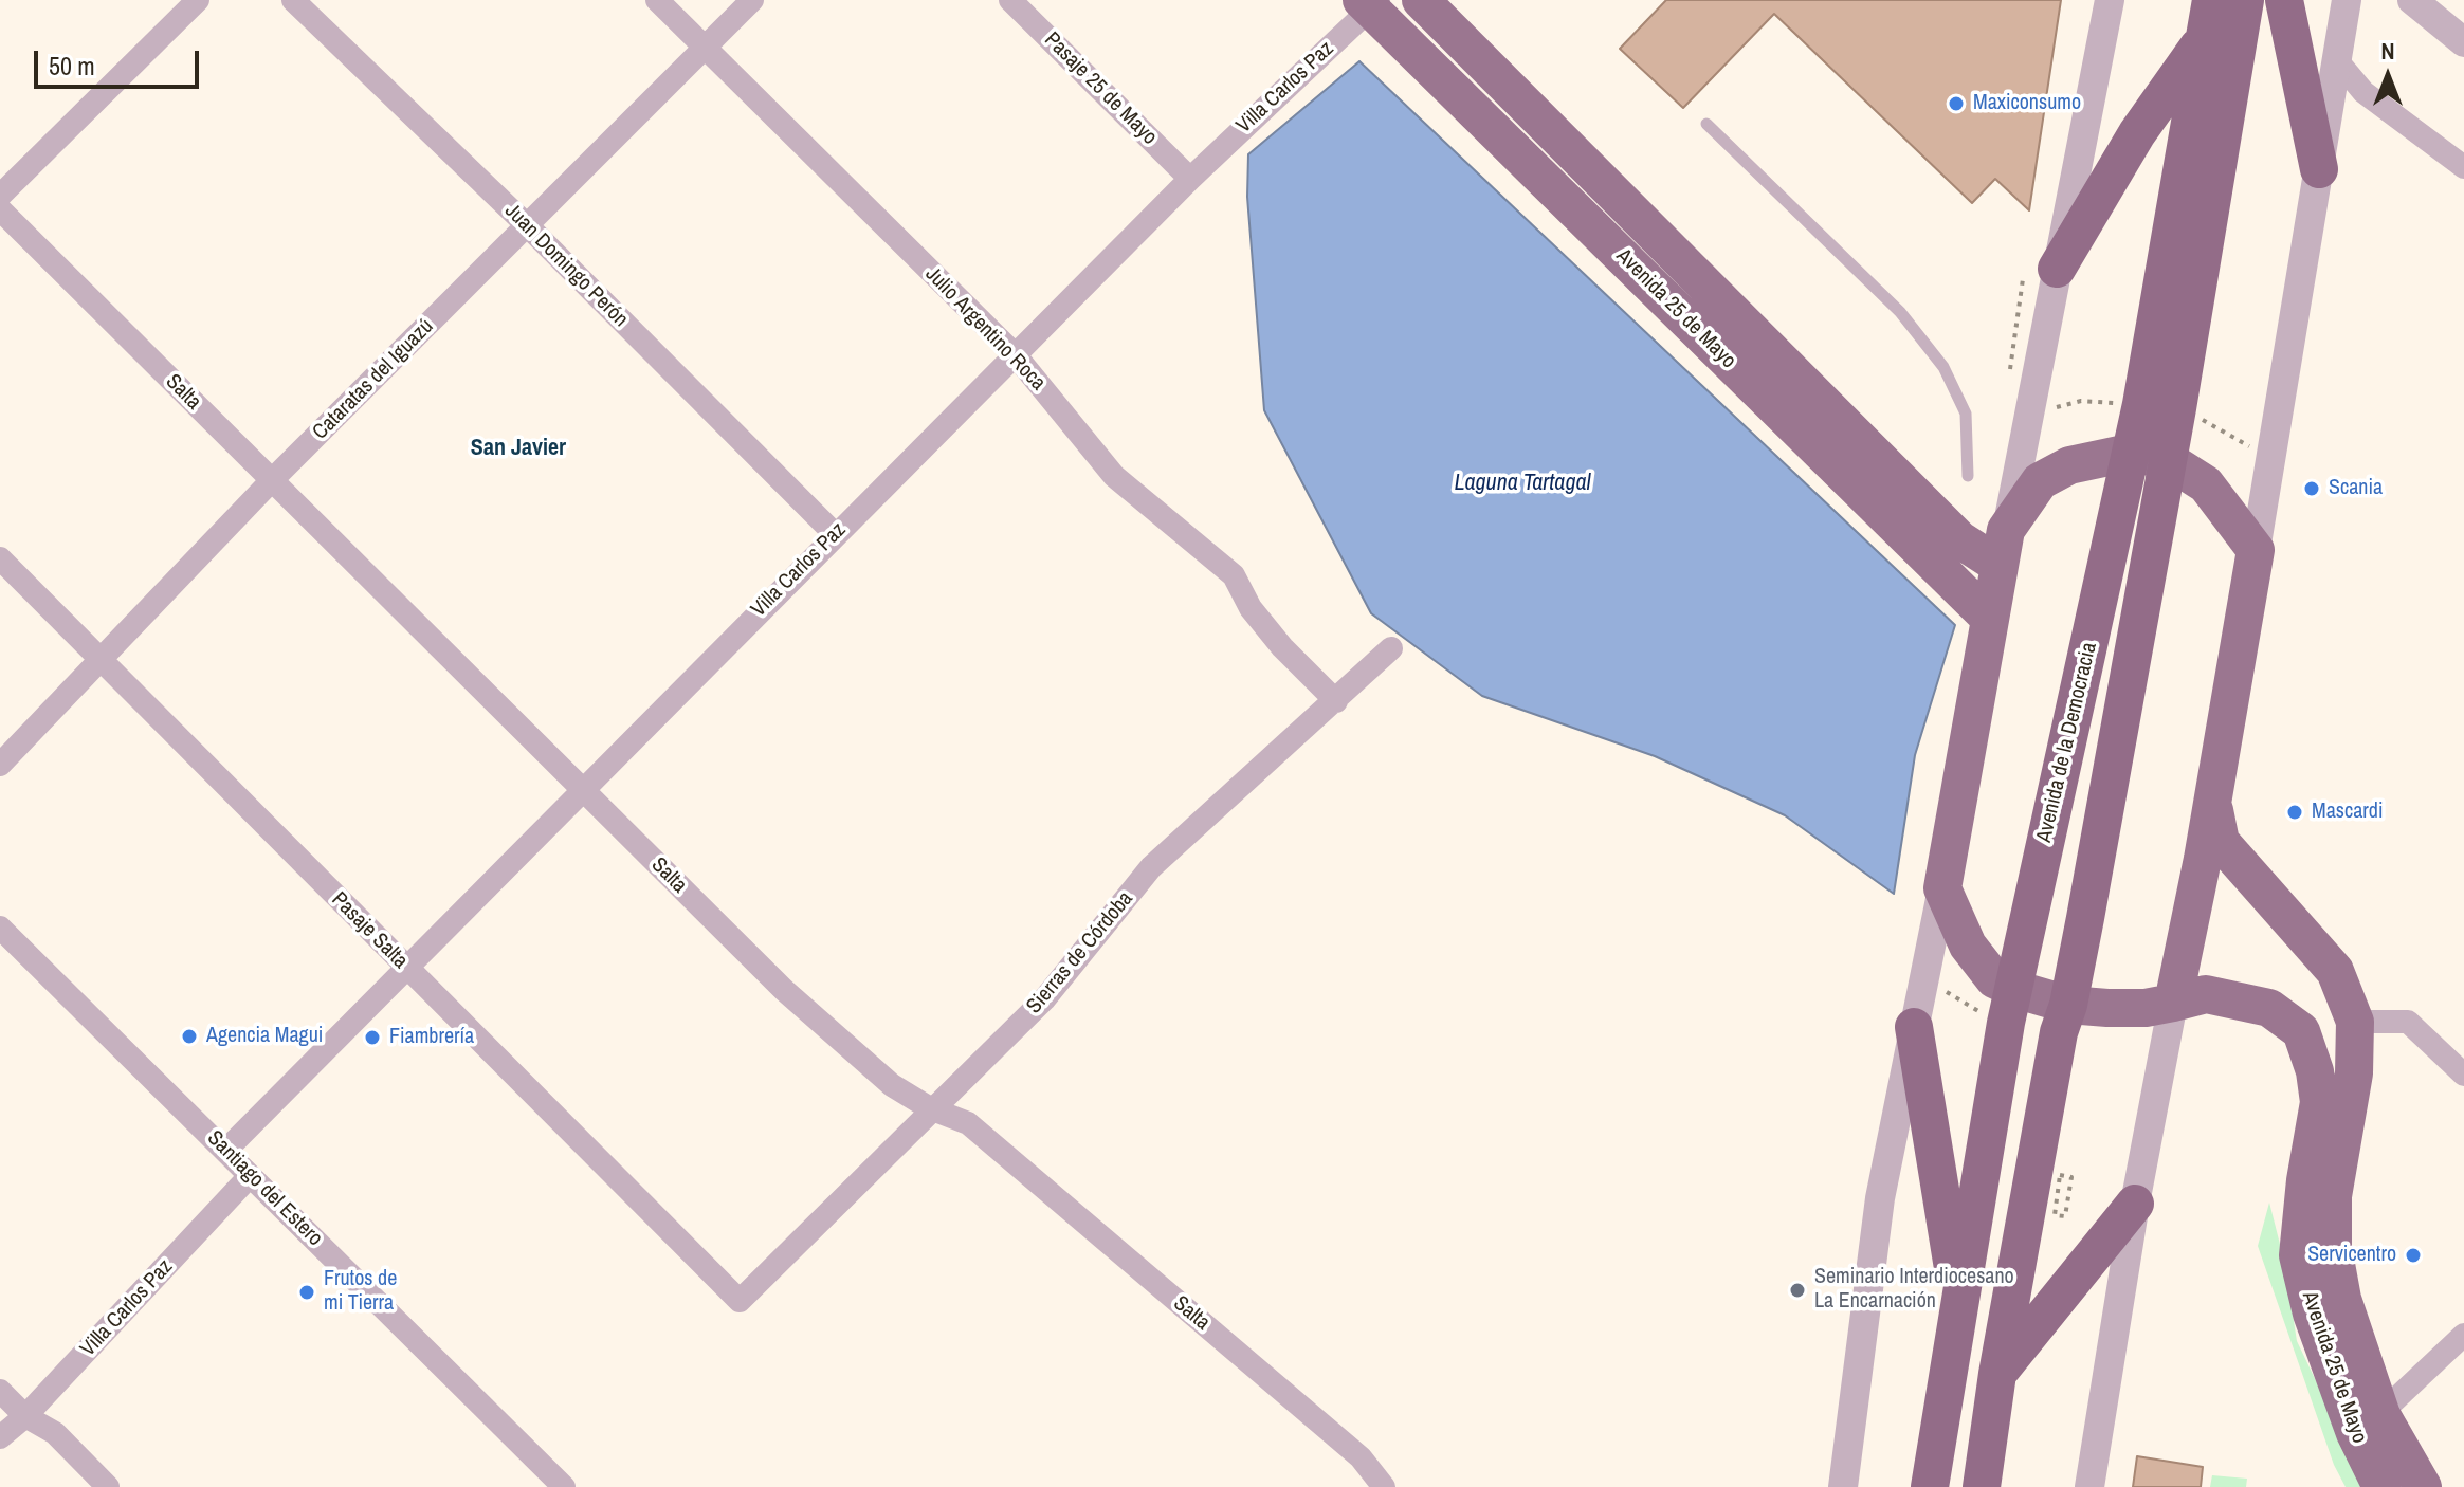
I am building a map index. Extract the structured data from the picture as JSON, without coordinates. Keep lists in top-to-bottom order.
{
  "streets": {
    "highway": ["Avenida de la Democracia"],
    "main road": ["Avenida 25 de Mayo"],
    "street": [
      "Villa Carlos Paz",
      "Pasaje 25 de Mayo",
      "Juan Domingo Perón",
      "Julio Argentino Roca",
      "Cataratas del Iguazú",
      "Salta",
      "Pasaje Salta",
      "Sierras de Córdoba",
      "Santiago del Estero"
    ]
  },
  "crossings": [
    ["Villa Carlos Paz", "Pasaje 25 de Mayo"],
    ["Villa Carlos Paz", "Juan Domingo Perón"],
    ["Villa Carlos Paz", "Avenida 25 de Mayo"],
    ["Villa Carlos Paz", "Julio Argentino Roca"],
    ["Villa Carlos Paz", "Salta"],
    ["Villa Carlos Paz", "Pasaje Salta"],
    ["Villa Carlos Paz", "Santiago del Estero"],
    ["Juan Domingo Perón", "Cataratas del Iguazú"],
    ["Avenida 25 de Mayo", "Avenida de la Democracia"],
    ["Julio Argentino Roca", "Cataratas del Iguazú"],
    ["Julio Argentino Roca", "Sierras de Córdoba"],
    ["Cataratas del Iguazú", "Salta"],
    ["Cataratas del Iguazú", "Pasaje Salta"],
    ["Salta", "Sierras de Córdoba"],
    ["Pasaje Salta", "Sierras de Córdoba"]
  ],
  "districts": ["San Javier"],
  "water": ["Laguna Tartagal"],
  "places": [
    "Maxiconsumo",
    "Scania",
    "Mascardi",
    "Agencia Magui",
    "Fiambrería",
    "Servicentro",
    "Seminario Interdiocesano La Encarnación",
    "Frutos de mi Tierra"
  ],
  "scale_bar": "50 m",
  "north": "top"
}
